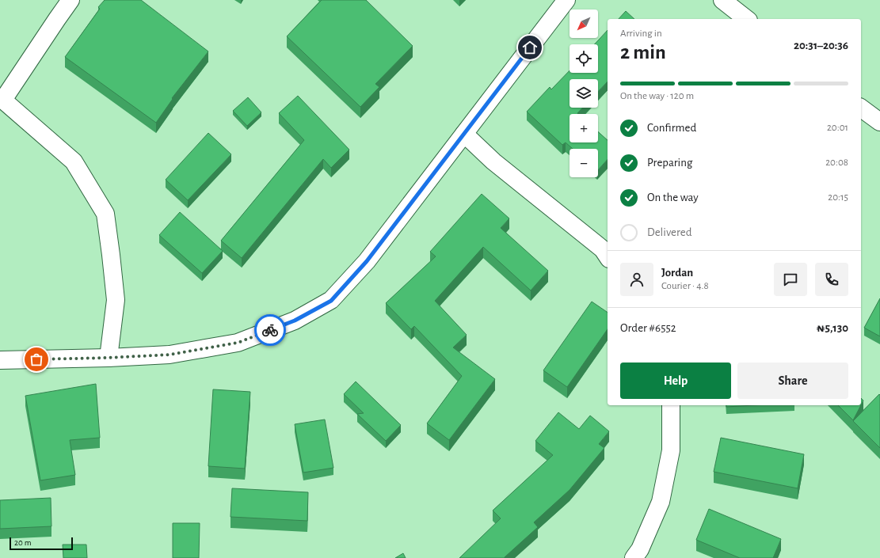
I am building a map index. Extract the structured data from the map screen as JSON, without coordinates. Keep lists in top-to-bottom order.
{
  "scale_bar": "20 m",
  "north": "bottom left",
  "page": {
    "map_buttons": ["+", "−"],
    "heading": ["2 min", "Arriving in", "20:31–20:36"],
    "panel": [
      "Jordan",
      "Courier · 4.8",
      "Order #6552",
      "₦5,130"
    ],
    "bar": "On the way · 120 m",
    "list": [
      ["Confirmed", "20:01"],
      ["Preparing", "20:08"],
      ["On the way", "20:15"],
      "Delivered"
    ],
    "buttons": ["Help", "Share"],
    "scale": "20 m"
  }
}
